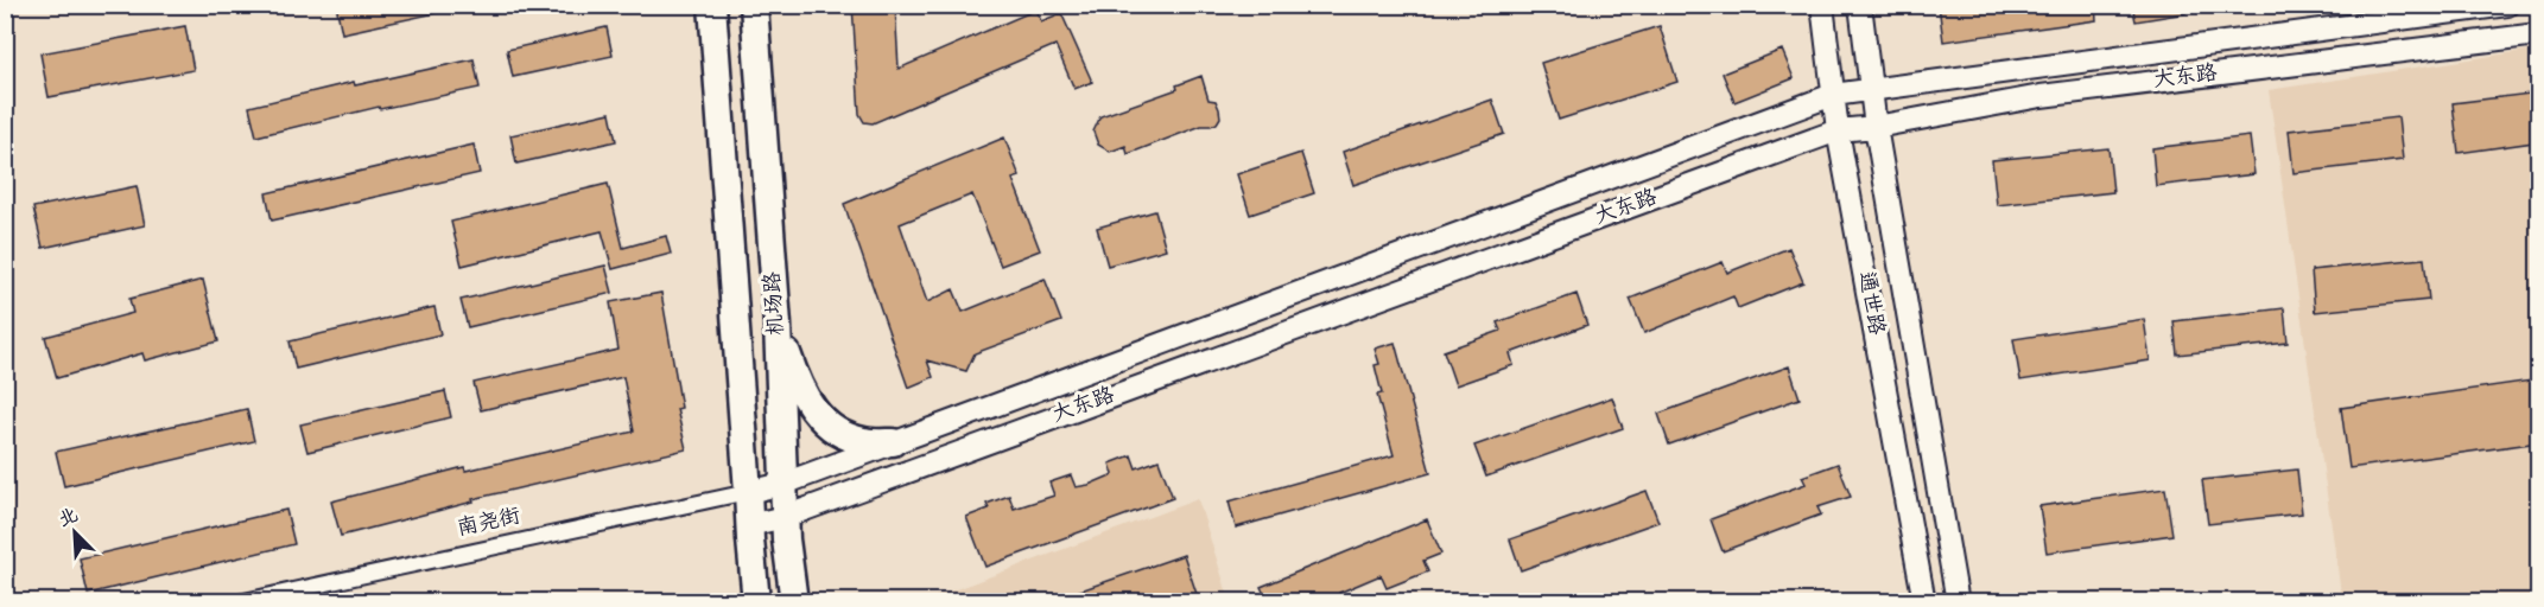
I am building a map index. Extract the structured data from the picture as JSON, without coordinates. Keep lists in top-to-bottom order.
{
  "streets": {
    "highway": ["机场路"],
    "street": ["大东路", "通世路", "南尧街"]
  },
  "crossings": [
    ["大东路", "机场路"],
    ["大东路", "通世路"],
    ["大东路", "南尧街"],
    ["机场路", "南尧街"]
  ],
  "north": "top left"
}
